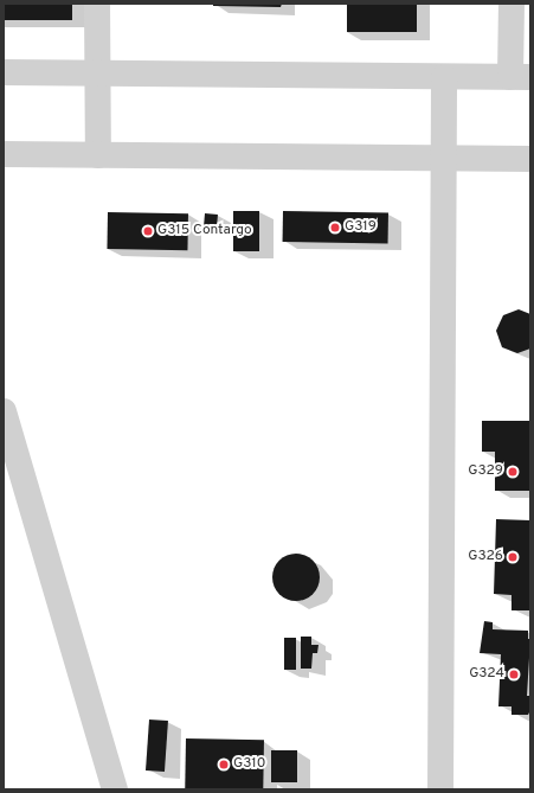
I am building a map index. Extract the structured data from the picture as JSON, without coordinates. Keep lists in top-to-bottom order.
{
  "places": [
    "G319",
    "G315 Contargo",
    "G329",
    "G326",
    "G324",
    "G310"
  ]
}
